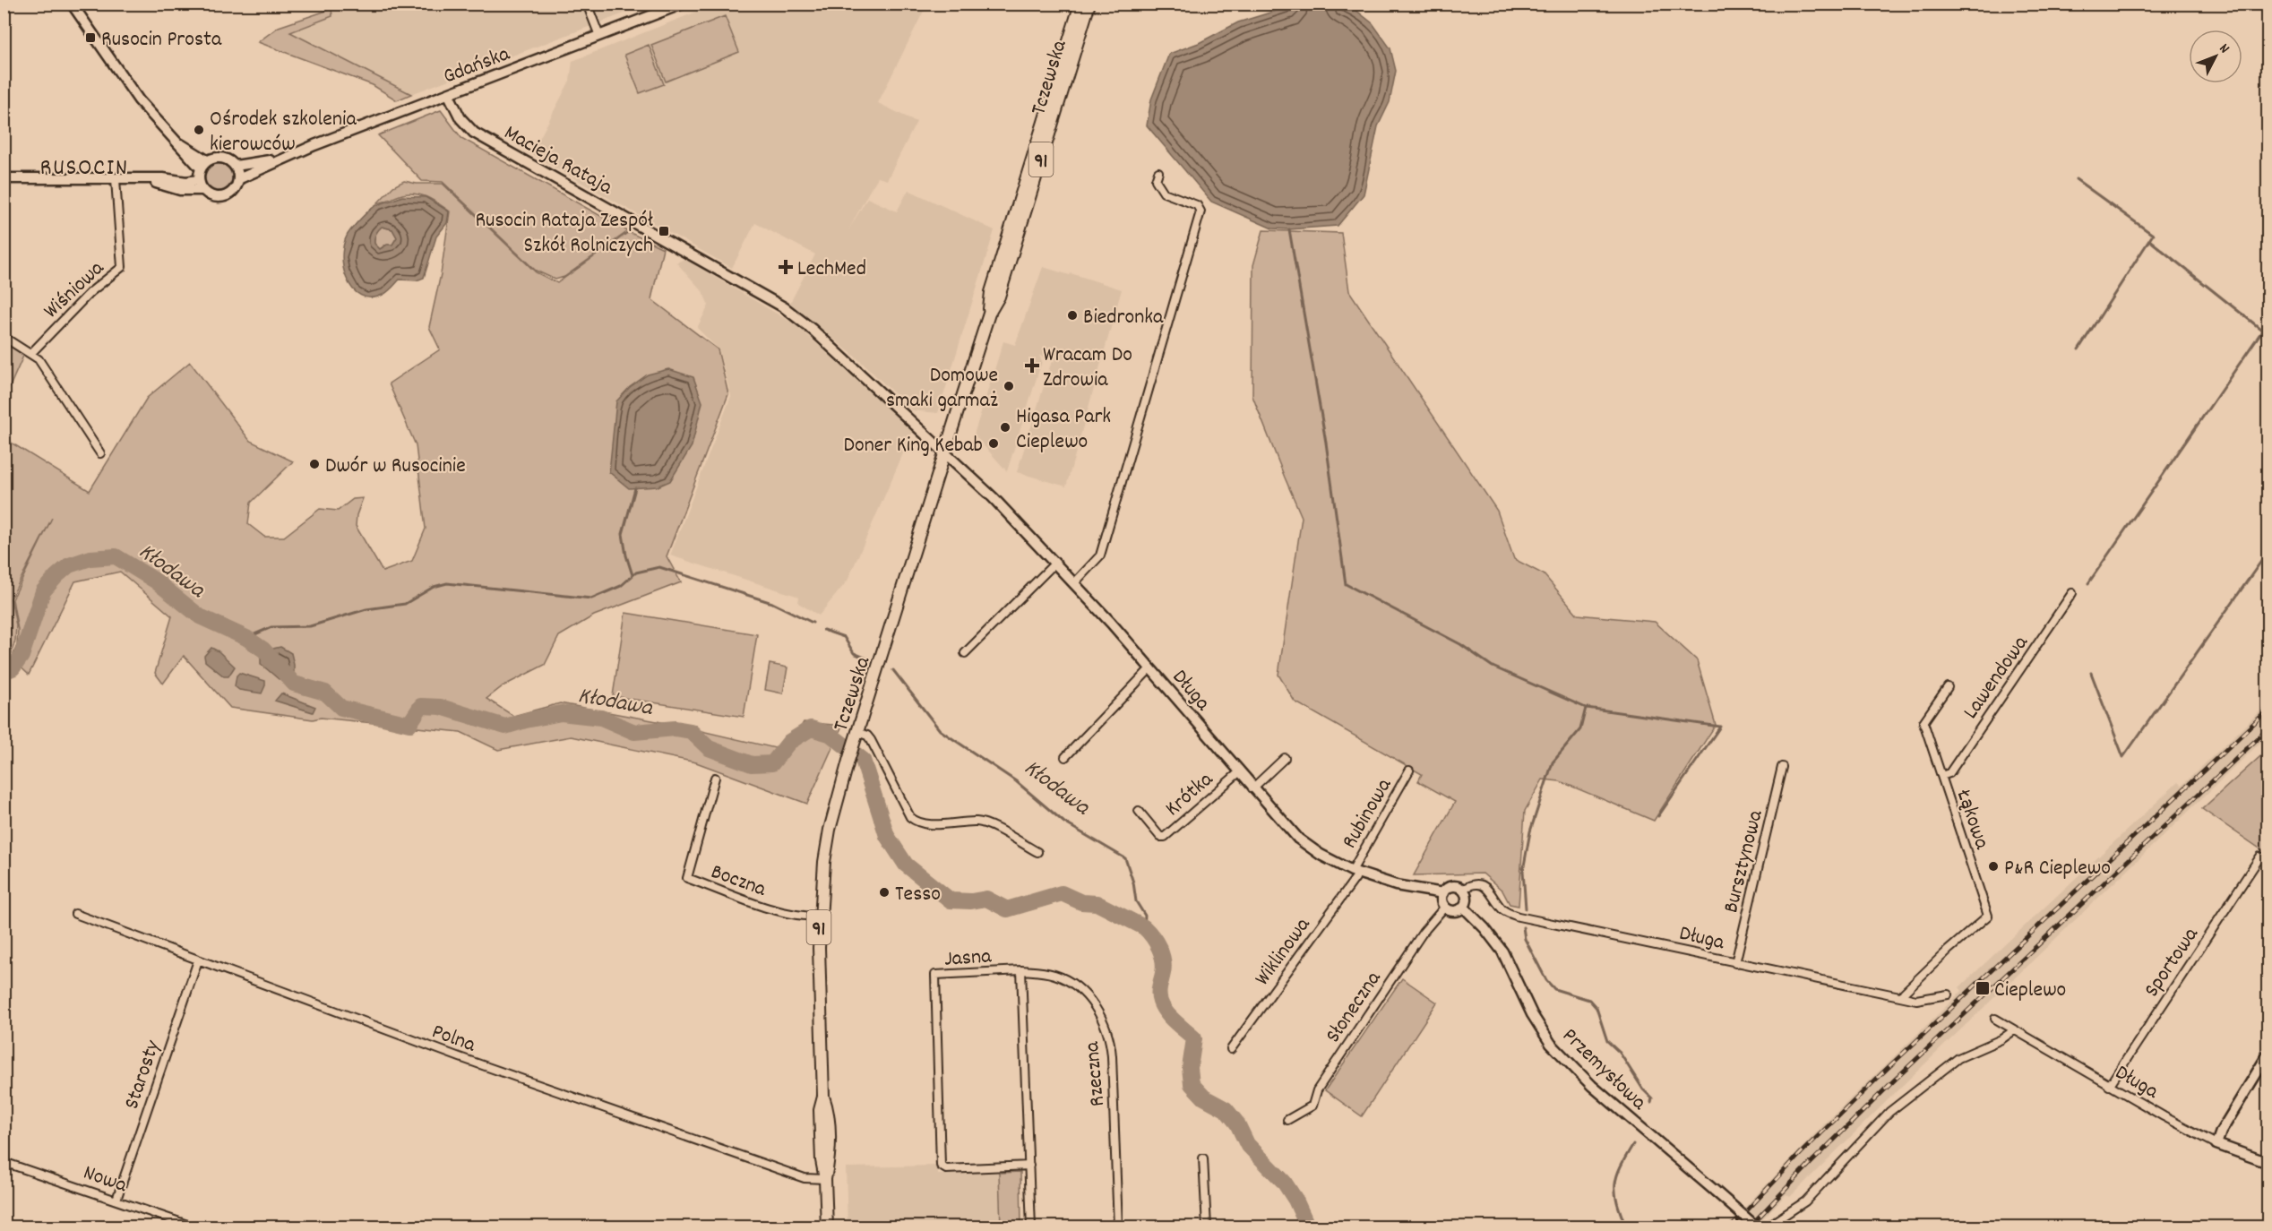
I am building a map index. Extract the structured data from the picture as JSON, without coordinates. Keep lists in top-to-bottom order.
{
  "streets": {
    "main road": ["Tczewska", "91"],
    "street": [
      "Gdańska",
      "Macieja Rataja",
      "Wiśniowa",
      "Lawendowa",
      "Długa",
      "Krótka",
      "Rubinowa",
      "Łąkowa",
      "Bursztynowa",
      "Boczna",
      "Wiklinowa",
      "Jasna",
      "Sportowa",
      "Słoneczna",
      "Polna",
      "Przemysłowa",
      "Starosty",
      "Rzeczna",
      "Nowa"
    ]
  },
  "crossings": [
    ["Gdańska", "Macieja Rataja"],
    ["Tczewska", "Macieja Rataja"],
    ["Tczewska", "Długa"],
    ["Tczewska", "Boczna"],
    ["Tczewska", "Polna"],
    ["Macieja Rataja", "Długa"],
    ["Lawendowa", "Łąkowa"],
    ["Długa", "Krótka"],
    ["Długa", "Rubinowa"],
    ["Długa", "Łąkowa"],
    ["Długa", "Bursztynowa"],
    ["Długa", "Wiklinowa"],
    ["Długa", "Sportowa"],
    ["Długa", "Słoneczna"],
    ["Długa", "Przemysłowa"],
    ["Rubinowa", "Wiklinowa"],
    ["Jasna", "Rzeczna"],
    ["Słoneczna", "Przemysłowa"],
    ["Polna", "Starosty"],
    ["Starosty", "Nowa"]
  ],
  "districts": ["RUSOCIN"],
  "water": ["Kłodawa"],
  "places": {
    "transit": ["Rusocin Prosta", "Rusocin Rataja Zespół Szkół Rolniczych", "Cieplewo"],
    "other": [
      "Ośrodek szkolenia kierowców",
      "Biedronka",
      "Domowe smaki garmaż",
      "Higasa Park Cieplewo",
      "Doner King Kebab",
      "Dwór w Rusocinie",
      "P&R Cieplewo",
      "Tesso"
    ],
    "health": ["LechMed", "Wracam Do Zdrowia"]
  },
  "north": "top right"
}
